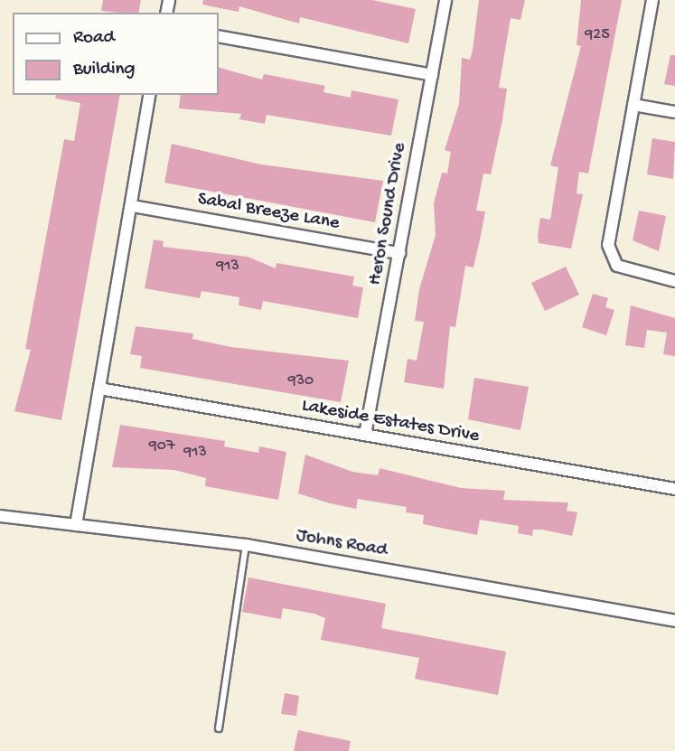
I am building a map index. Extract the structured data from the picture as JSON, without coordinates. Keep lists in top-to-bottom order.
{
  "streets": {
    "street": [
      "Sabal Breeze Lane",
      "Heron Sound Drive",
      "Lakeside Estates Drive",
      "Johns Road"
    ]
  },
  "crossings": [
    ["Sabal Breeze Lane", "Heron Sound Drive"],
    ["Heron Sound Drive", "Lakeside Estates Drive"]
  ],
  "house_numbers": [
    "925",
    "913",
    "930",
    "907",
    "913"
  ],
  "legend": ["Road", "Building"]
}
